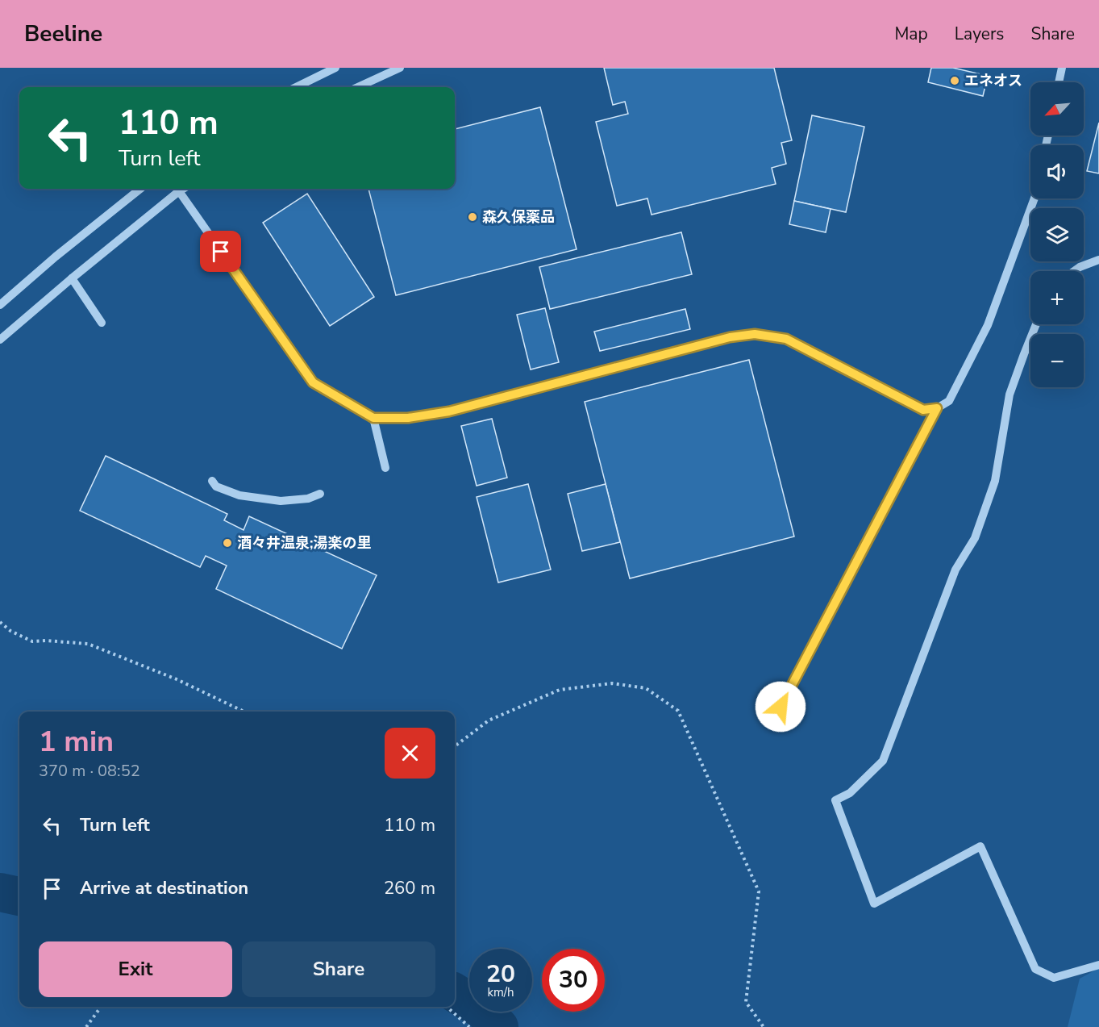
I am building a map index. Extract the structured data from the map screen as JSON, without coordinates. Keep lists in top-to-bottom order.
{
  "places": ["エネオス", "森久保薬品", "酒々井温泉;湯楽の里"],
  "north": "bottom left",
  "page": {
    "header": "Beeline",
    "nav": ["Map", "Layers", "Share"],
    "map_buttons": ["+", "−"],
    "turn": ["110 m", "Turn left"],
    "heading": ["1 min", "370 m · 08:52"],
    "list": [
      {
        "name": "Turn left",
        "value": "110 m"
      },
      {
        "name": "Arrive at destination",
        "value": "260 m"
      }
    ],
    "buttons": ["Exit", "Share"],
    "speed": "20 km/h",
    "limit": "30"
  }
}
